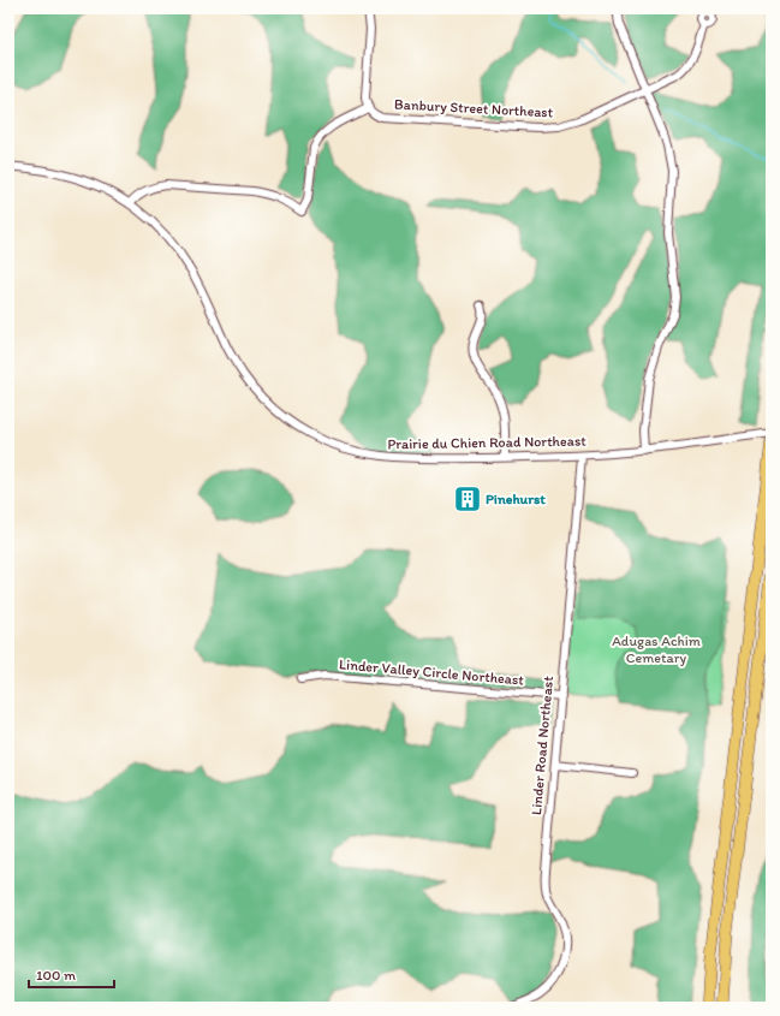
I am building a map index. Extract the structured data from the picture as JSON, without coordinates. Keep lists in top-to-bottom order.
{
  "streets": {
    "street": [
      "Banbury Street Northeast",
      "Prairie du Chien Road Northeast",
      "Linder Valley Circle Northeast",
      "Linder Road Northeast"
    ]
  },
  "crossings": [
    ["Prairie du Chien Road Northeast", "Linder Road Northeast"],
    ["Linder Valley Circle Northeast", "Linder Road Northeast"]
  ],
  "parks": ["Adugas Achim Cemetary"],
  "places": {
    "building": ["Pinehurst"]
  },
  "scale_bar": "100 m"
}
